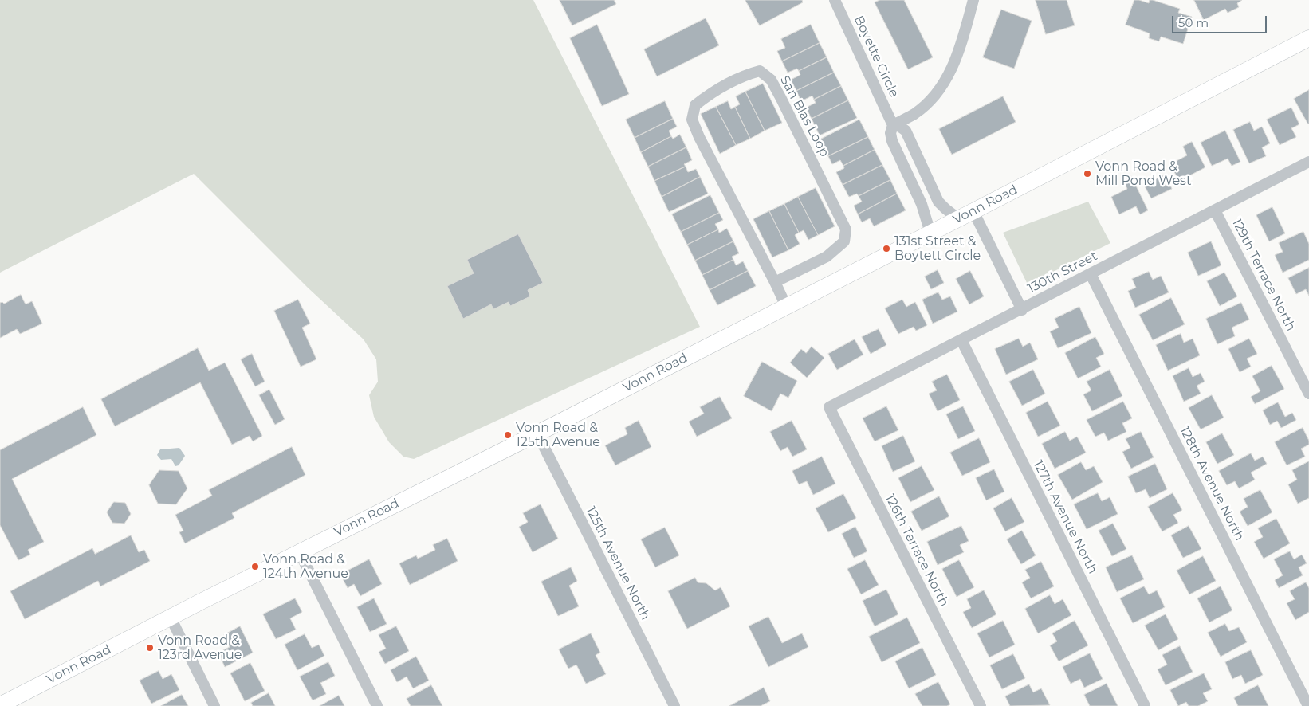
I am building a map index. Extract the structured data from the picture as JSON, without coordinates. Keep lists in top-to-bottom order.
{
  "streets": {
    "street": [
      "Boyette Circle",
      "San Blas Loop",
      "Vonn Road",
      "130th Street",
      "129th Terrace North",
      "128th Avenue North",
      "127th Avenue North",
      "126th Terrace North",
      "125th Avenue North"
    ]
  },
  "crossings": [
    ["Boyette Circle", "Vonn Road"],
    ["San Blas Loop", "Vonn Road"],
    ["Vonn Road", "125th Avenue North"],
    ["130th Street", "129th Terrace North"],
    ["130th Street", "128th Avenue North"],
    ["130th Street", "127th Avenue North"],
    ["130th Street", "126th Terrace North"]
  ],
  "places": [
    "Vonn Road & Mill Pond West",
    "131st Street & Boytett Circle",
    "Vonn Road & 125th Avenue",
    "Vonn Road & 124th Avenue",
    "Vonn Road & 123rd Avenue"
  ],
  "scale_bar": "50 m"
}
